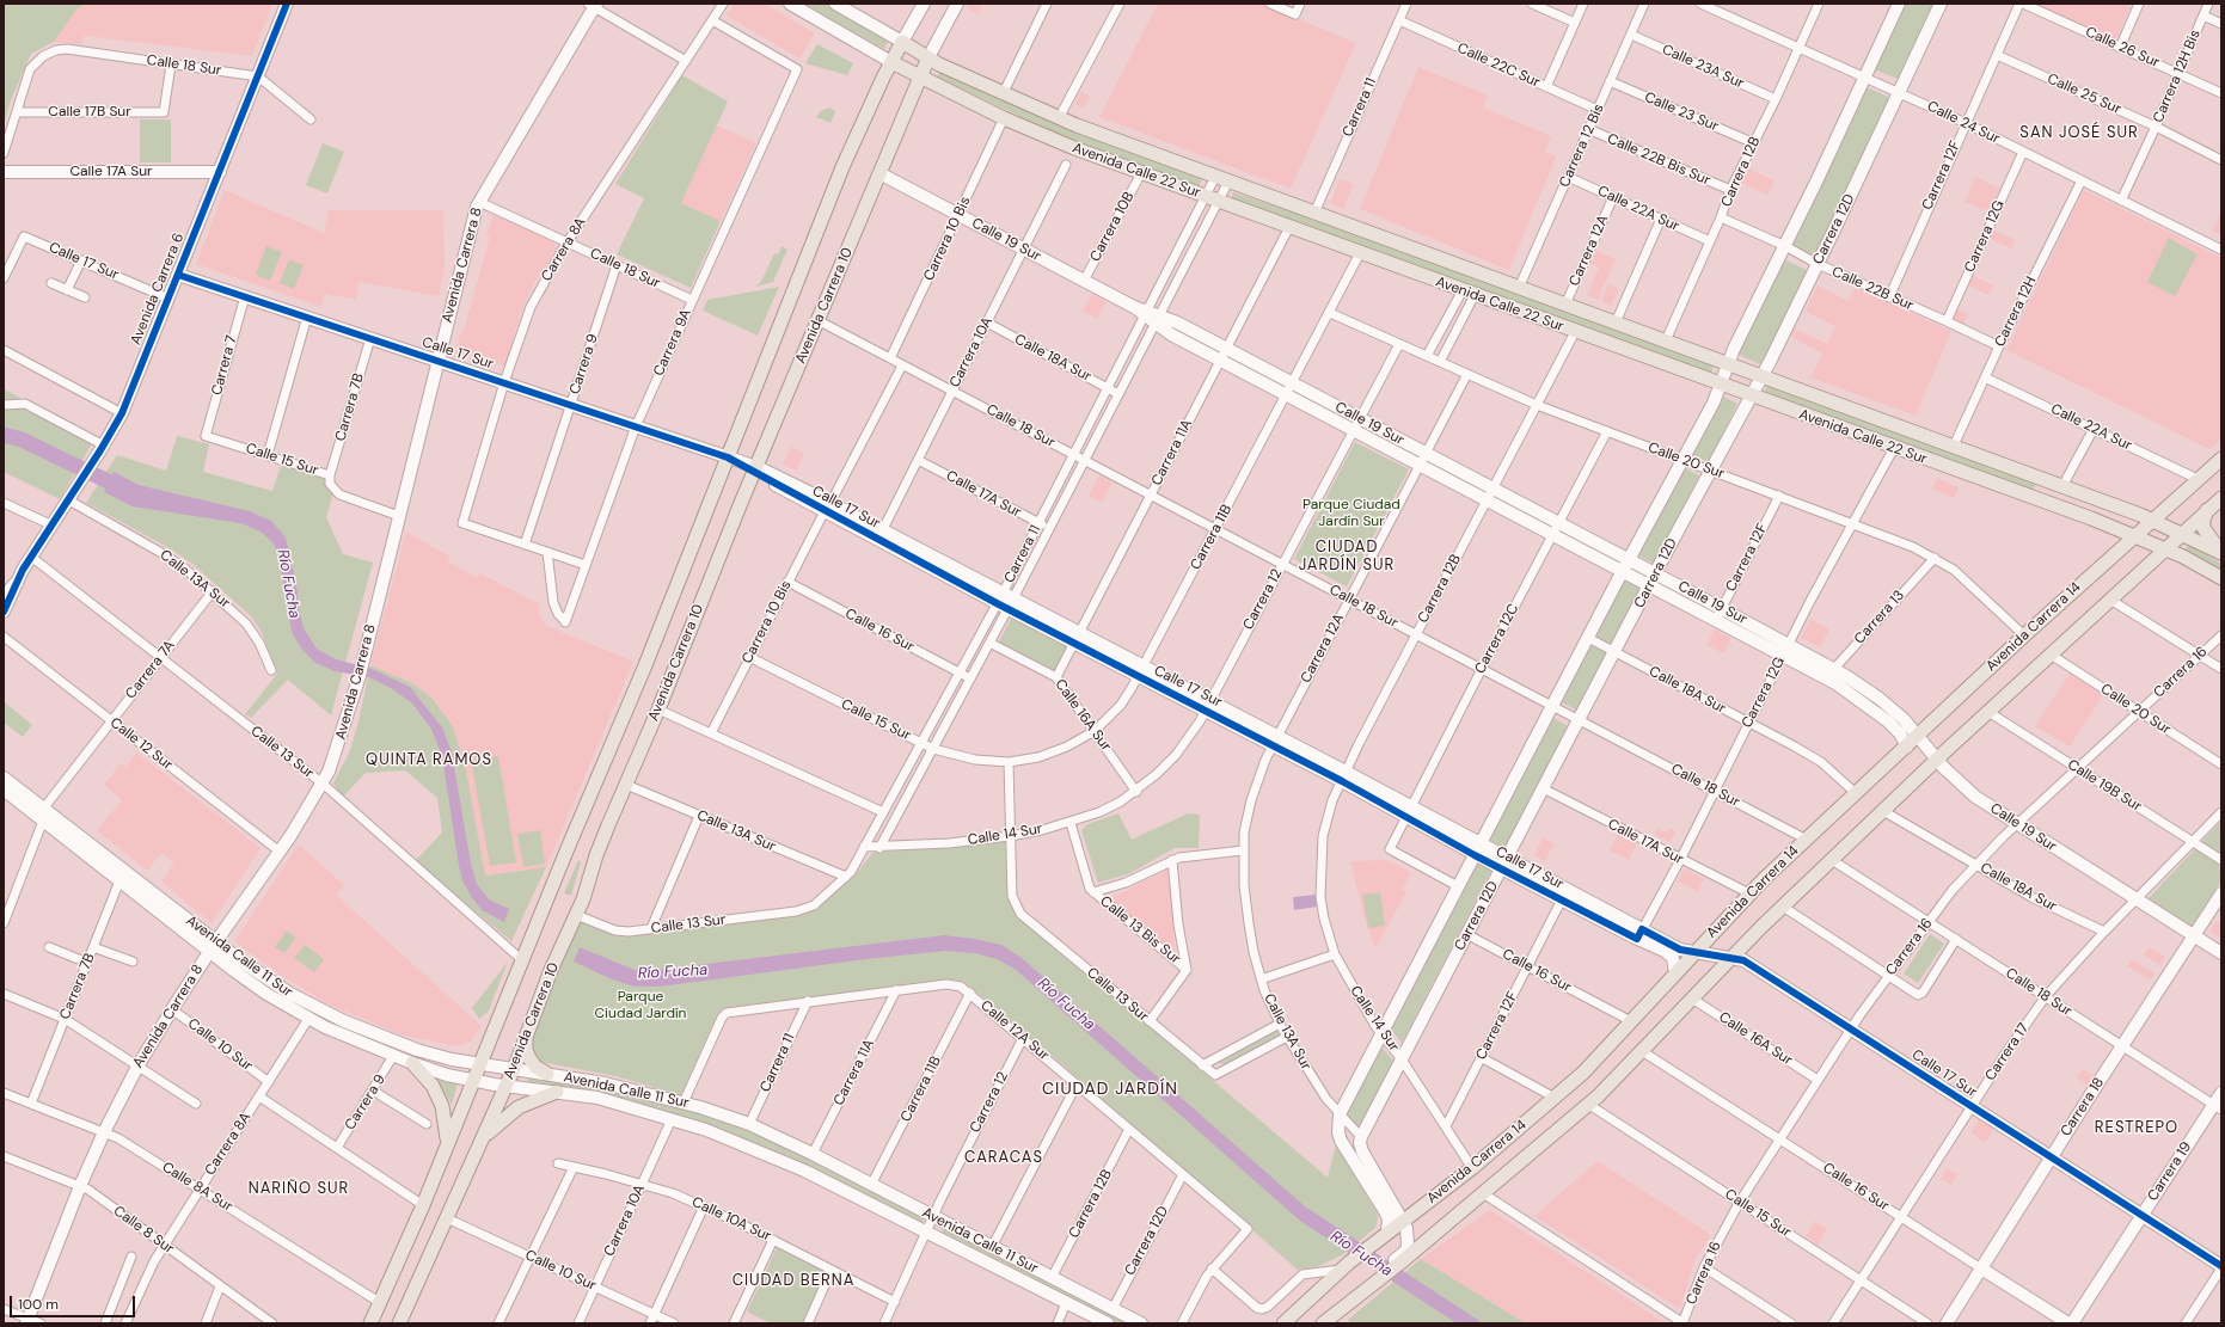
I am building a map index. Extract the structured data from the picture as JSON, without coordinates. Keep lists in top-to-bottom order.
{
  "streets": {
    "main road": ["Avenida Calle 22 Sur", "Avenida Carrera 10", "Avenida Carrera 14"],
    "street": [
      "Calle 26 Sur",
      "Calle 18 Sur",
      "Calle 22C Sur",
      "Calle 23A Sur",
      "Carrera 12H Bis",
      "Calle 25 Sur",
      "Carrera 11",
      "Calle 17B Sur",
      "Calle 23 Sur",
      "Calle 24 Sur",
      "Carrera 12 Bis",
      "Calle 22B Bis Sur",
      "Calle 17A Sur",
      "Carrera 12B",
      "Carrera 12F",
      "Calle 22A Sur",
      "Carrera 10B",
      "Carrera 12D",
      "Carrera 12G",
      "Carrera 10 Bis",
      "Calle 19 Sur",
      "Carrera 8A",
      "Carrera 12A",
      "Calle 17 Sur",
      "Avenida Carrera 8",
      "Avenida Carrera 6",
      "Calle 22B Sur",
      "Carrera 12H",
      "Carrera 9A",
      "Carrera 10A",
      "Calle 18A Sur",
      "Carrera 9",
      "Carrera 7",
      "Carrera 7B",
      "Carrera 11A",
      "Calle 15 Sur",
      "Calle 20 Sur",
      "Carrera 11B",
      "Calle 13A Sur",
      "Carrera 12",
      "Carrera 13",
      "Calle 16 Sur",
      "Carrera 12C",
      "Carrera 7A",
      "Carrera 16",
      "Calle 16A Sur",
      "Calle 12 Sur",
      "Calle 13 Sur",
      "Calle 19B Sur",
      "Calle 14 Sur",
      "Calle 13 Bis Sur",
      "Avenida Calle 11 Sur",
      "Calle 12A Sur",
      "Calle 10 Sur",
      "Carrera 17",
      "Carrera 18",
      "Carrera 19",
      "Calle 8A Sur",
      "Calle 10A Sur",
      "Calle 8 Sur"
    ]
  },
  "crossings": [
    ["Calle 26 Sur", "Carrera 12H Bis"],
    ["Calle 26 Sur", "Carrera 12F"],
    ["Calle 18 Sur", "Carrera 11"],
    ["Calle 18 Sur", "Calle 17B Sur"],
    ["Calle 18 Sur", "Carrera 12B"],
    ["Calle 18 Sur", "Carrera 12D"],
    ["Calle 18 Sur", "Carrera 12G"],
    ["Calle 18 Sur", "Carrera 10 Bis"],
    ["Calle 18 Sur", "Carrera 8A"],
    ["Calle 18 Sur", "Carrera 12A"],
    ["Calle 18 Sur", "Avenida Carrera 8"],
    ["Calle 18 Sur", "Avenida Carrera 6"],
    ["Calle 18 Sur", "Avenida Carrera 10"],
    ["Calle 18 Sur", "Carrera 9A"],
    ["Calle 18 Sur", "Carrera 10A"],
    ["Calle 18 Sur", "Carrera 9"],
    ["Calle 18 Sur", "Carrera 11A"],
    ["Calle 18 Sur", "Carrera 11B"],
    ["Calle 18 Sur", "Carrera 12"],
    ["Calle 18 Sur", "Avenida Carrera 14"],
    ["Calle 18 Sur", "Carrera 12C"],
    ["Calle 18 Sur", "Carrera 16"],
    ["Calle 18 Sur", "Carrera 17"],
    ["Calle 18 Sur", "Carrera 18"],
    ["Calle 18 Sur", "Carrera 19"],
    ["Calle 22C Sur", "Carrera 11"],
    ["Calle 22C Sur", "Carrera 12 Bis"],
    ["Calle 23A Sur", "Carrera 12 Bis"],
    ["Calle 23A Sur", "Carrera 12B"],
    ["Carrera 12H Bis", "Calle 25 Sur"],
    ["Carrera 12H Bis", "Calle 24 Sur"],
    ["Calle 25 Sur", "Carrera 12F"],
    ["Carrera 11", "Avenida Calle 22 Sur"],
    ["Carrera 11", "Calle 17A Sur"],
    ["Carrera 11", "Calle 19 Sur"],
    ["Carrera 11", "Calle 17 Sur"],
    ["Carrera 11", "Calle 18A Sur"],
    ["Carrera 11", "Calle 15 Sur"],
    ["Carrera 11", "Calle 13A Sur"],
    ["Carrera 11", "Calle 16 Sur"],
    ["Carrera 11", "Calle 16A Sur"],
    ["Carrera 11", "Calle 13 Sur"],
    ["Carrera 11", "Calle 14 Sur"],
    ["Carrera 11", "Avenida Calle 11 Sur"],
    ["Carrera 11", "Calle 12A Sur"],
    ["Calle 23 Sur", "Carrera 12 Bis"],
    ["Calle 23 Sur", "Carrera 12B"],
    ["Calle 24 Sur", "Carrera 12B"],
    ["Calle 24 Sur", "Carrera 12F"],
    ["Calle 24 Sur", "Carrera 12D"],
    ["Calle 24 Sur", "Carrera 12G"],
    ["Calle 24 Sur", "Carrera 12H"],
    ["Carrera 12 Bis", "Calle 22B Bis Sur"],
    ["Carrera 12 Bis", "Avenida Calle 22 Sur"],
    ["Carrera 12 Bis", "Calle 22A Sur"],
    ["Calle 22B Bis Sur", "Carrera 12B"],
    ["Avenida Calle 22 Sur", "Carrera 12B"],
    ["Avenida Calle 22 Sur", "Carrera 10B"],
    ["Avenida Calle 22 Sur", "Carrera 12D"],
    ["Avenida Calle 22 Sur", "Carrera 12G"],
    ["Avenida Calle 22 Sur", "Carrera 10 Bis"],
    ["Avenida Calle 22 Sur", "Carrera 12A"],
    ["Avenida Calle 22 Sur", "Avenida Carrera 10"],
    ["Avenida Calle 22 Sur", "Carrera 12H"],
    ["Avenida Calle 22 Sur", "Carrera 11A"],
    ["Avenida Calle 22 Sur", "Carrera 11B"],
    ["Avenida Calle 22 Sur", "Avenida Carrera 14"],
    ["Calle 17A Sur", "Carrera 12D"],
    ["Calle 17A Sur", "Carrera 12G"],
    ["Calle 17A Sur", "Avenida Carrera 6"],
    ["Calle 17A Sur", "Carrera 10A"],
    ["Calle 17A Sur", "Avenida Carrera 14"],
    ["Carrera 12B", "Calle 22A Sur"],
    ["Carrera 12B", "Calle 19 Sur"],
    ["Carrera 12B", "Calle 17 Sur"],
    ["Carrera 12B", "Calle 22B Sur"],
    ["Carrera 12B", "Calle 20 Sur"],
    ["Carrera 12B", "Calle 14 Sur"],
    ["Carrera 12B", "Avenida Calle 11 Sur"],
    ["Carrera 12B", "Calle 12A Sur"],
    ["Carrera 12F", "Calle 19 Sur"],
    ["Carrera 12F", "Calle 17 Sur"],
    ["Carrera 12F", "Calle 22B Sur"],
    ["Carrera 12F", "Calle 20 Sur"],
    ["Carrera 12F", "Calle 16 Sur"],
    ["Carrera 12F", "Calle 14 Sur"],
    ["Calle 22A Sur", "Carrera 12A"],
    ["Calle 22A Sur", "Carrera 12H"],
    ["Calle 22A Sur", "Avenida Carrera 14"],
    ["Carrera 10B", "Calle 19 Sur"],
    ["Carrera 12D", "Calle 19 Sur"],
    ["Carrera 12D", "Calle 17 Sur"],
    ["Carrera 12D", "Calle 22B Sur"],
    ["Carrera 12D", "Calle 18A Sur"],
    ["Carrera 12D", "Calle 20 Sur"],
    ["Carrera 12D", "Calle 13A Sur"],
    ["Carrera 12D", "Calle 16 Sur"],
    ["Carrera 12D", "Carrera 12C"],
    ["Carrera 12D", "Calle 14 Sur"],
    ["Carrera 12D", "Avenida Calle 11 Sur"],
    ["Carrera 12D", "Calle 12A Sur"],
    ["Carrera 12G", "Calle 19 Sur"],
    ["Carrera 12G", "Calle 17 Sur"],
    ["Carrera 12G", "Calle 22B Sur"],
    ["Carrera 12G", "Calle 18A Sur"],
    ["Carrera 12G", "Calle 20 Sur"],
    ["Carrera 10 Bis", "Calle 19 Sur"],
    ["Carrera 10 Bis", "Calle 17 Sur"],
    ["Carrera 10 Bis", "Calle 15 Sur"],
    ["Carrera 10 Bis", "Calle 16 Sur"],
    ["Calle 19 Sur", "Carrera 12A"],
    ["Calle 19 Sur", "Avenida Carrera 10"],
    ["Calle 19 Sur", "Carrera 10A"],
    ["Calle 19 Sur", "Carrera 11A"],
    ["Calle 19 Sur", "Carrera 11B"],
    ["Calle 19 Sur", "Carrera 12"],
    ["Calle 19 Sur", "Carrera 13"],
    ["Calle 19 Sur", "Avenida Carrera 14"],
    ["Calle 19 Sur", "Carrera 12C"],
    ["Calle 19 Sur", "Carrera 16"],
    ["Calle 19 Sur", "Carrera 17"],
    ["Calle 19 Sur", "Carrera 18"],
    ["Carrera 8A", "Calle 17 Sur"],
    ["Carrera 8A", "Carrera 9A"],
    ["Carrera 8A", "Carrera 9"],
    ["Carrera 8A", "Avenida Calle 11 Sur"],
    ["Carrera 8A", "Calle 10 Sur"],
    ["Carrera 8A", "Calle 8A Sur"],
    ["Carrera 8A", "Calle 8 Sur"],
    ["Carrera 12A", "Calle 17 Sur"],
    ["Carrera 12A", "Calle 20 Sur"],
    ["Carrera 12A", "Calle 13A Sur"],
    ["Calle 17 Sur", "Avenida Carrera 8"],
    ["Calle 17 Sur", "Avenida Carrera 6"],
    ["Calle 17 Sur", "Avenida Carrera 10"],
    ["Calle 17 Sur", "Carrera 9A"],
    ["Calle 17 Sur", "Carrera 10A"],
    ["Calle 17 Sur", "Carrera 9"],
    ["Calle 17 Sur", "Carrera 7"],
    ["Calle 17 Sur", "Carrera 7B"],
    ["Calle 17 Sur", "Carrera 11A"],
    ["Calle 17 Sur", "Carrera 11B"],
    ["Calle 17 Sur", "Carrera 12"],
    ["Calle 17 Sur", "Avenida Carrera 14"],
    ["Calle 17 Sur", "Carrera 12C"],
    ["Calle 17 Sur", "Carrera 16"],
    ["Calle 17 Sur", "Carrera 17"],
    ["Calle 17 Sur", "Carrera 18"],
    ["Calle 17 Sur", "Carrera 19"],
    ["Avenida Carrera 8", "Calle 15 Sur"],
    ["Avenida Carrera 8", "Calle 12 Sur"],
    ["Avenida Carrera 8", "Calle 13 Sur"],
    ["Avenida Carrera 8", "Avenida Calle 11 Sur"],
    ["Avenida Carrera 8", "Calle 10 Sur"],
    ["Avenida Carrera 8", "Calle 8A Sur"],
    ["Avenida Carrera 8", "Calle 8 Sur"],
    ["Avenida Carrera 6", "Calle 13A Sur"],
    ["Avenida Carrera 6", "Calle 13 Sur"],
    ["Calle 22B Sur", "Carrera 12H"],
    ["Avenida Carrera 10", "Calle 13A Sur"],
    ["Avenida Carrera 10", "Calle 13 Sur"],
    ["Avenida Carrera 10", "Avenida Calle 11 Sur"],
    ["Avenida Carrera 10", "Calle 10 Sur"],
    ["Avenida Carrera 10", "Calle 8A Sur"],
    ["Carrera 10A", "Calle 18A Sur"],
    ["Carrera 10A", "Avenida Calle 11 Sur"],
    ["Carrera 10A", "Calle 10 Sur"],
    ["Carrera 10A", "Calle 10A Sur"],
    ["Calle 18A Sur", "Avenida Carrera 14"],
    ["Calle 18A Sur", "Carrera 16"],
    ["Calle 18A Sur", "Carrera 17"],
    ["Carrera 9", "Avenida Calle 11 Sur"],
    ["Carrera 7", "Calle 15 Sur"],
    ["Carrera 7B", "Calle 15 Sur"],
    ["Carrera 7B", "Avenida Calle 11 Sur"],
    ["Carrera 7B", "Calle 8A Sur"],
    ["Carrera 11A", "Calle 16A Sur"],
    ["Carrera 11A", "Avenida Calle 11 Sur"],
    ["Carrera 11A", "Calle 12A Sur"],
    ["Calle 15 Sur", "Carrera 11B"],
    ["Calle 15 Sur", "Avenida Carrera 14"],
    ["Calle 15 Sur", "Carrera 16"],
    ["Calle 15 Sur", "Carrera 17"],
    ["Calle 20 Sur", "Carrera 11B"],
    ["Calle 20 Sur", "Carrera 12"],
    ["Calle 20 Sur", "Carrera 13"],
    ["Calle 20 Sur", "Avenida Carrera 14"],
    ["Calle 20 Sur", "Carrera 12C"],
    ["Calle 20 Sur", "Carrera 16"],
    ["Carrera 11B", "Calle 16A Sur"],
    ["Carrera 11B", "Avenida Calle 11 Sur"],
    ["Carrera 11B", "Calle 12A Sur"],
    ["Calle 13A Sur", "Avenida Carrera 14"],
    ["Calle 13A Sur", "Carrera 7A"],
    ["Calle 13A Sur", "Calle 13 Sur"],
    ["Carrera 12", "Calle 16A Sur"],
    ["Carrera 12", "Calle 14 Sur"],
    ["Carrera 12", "Avenida Calle 11 Sur"],
    ["Carrera 12", "Calle 12A Sur"],
    ["Carrera 12", "Calle 10A Sur"],
    ["Avenida Carrera 14", "Calle 16 Sur"],
    ["Avenida Carrera 14", "Calle 16A Sur"],
    ["Avenida Carrera 14", "Calle 19B Sur"],
    ["Avenida Carrera 14", "Calle 14 Sur"],
    ["Calle 16 Sur", "Carrera 16"],
    ["Calle 16 Sur", "Carrera 17"],
    ["Calle 16 Sur", "Carrera 18"],
    ["Calle 16 Sur", "Carrera 19"],
    ["Carrera 7A", "Calle 12 Sur"],
    ["Carrera 7A", "Calle 13 Sur"],
    ["Carrera 7A", "Avenida Calle 11 Sur"],
    ["Carrera 16", "Calle 16A Sur"],
    ["Carrera 16", "Calle 19B Sur"],
    ["Calle 16A Sur", "Calle 14 Sur"],
    ["Calle 13 Sur", "Calle 14 Sur"],
    ["Calle 19B Sur", "Carrera 17"],
    ["Avenida Calle 11 Sur", "Calle 12A Sur"]
  ],
  "districts": [
    "SAN JOSÉ SUR",
    "CIUDAD JARDÍN SUR",
    "QUINTA RAMOS",
    "CIUDAD JARDÍN",
    "RESTREPO",
    "CARACAS",
    "NARIÑO SUR",
    "CIUDAD BERNA"
  ],
  "water": ["Río Fucha"],
  "parks": ["Parque Ciudad Jardín Sur", "Parque Ciudad Jardín"],
  "scale_bar": "100 m"
}
